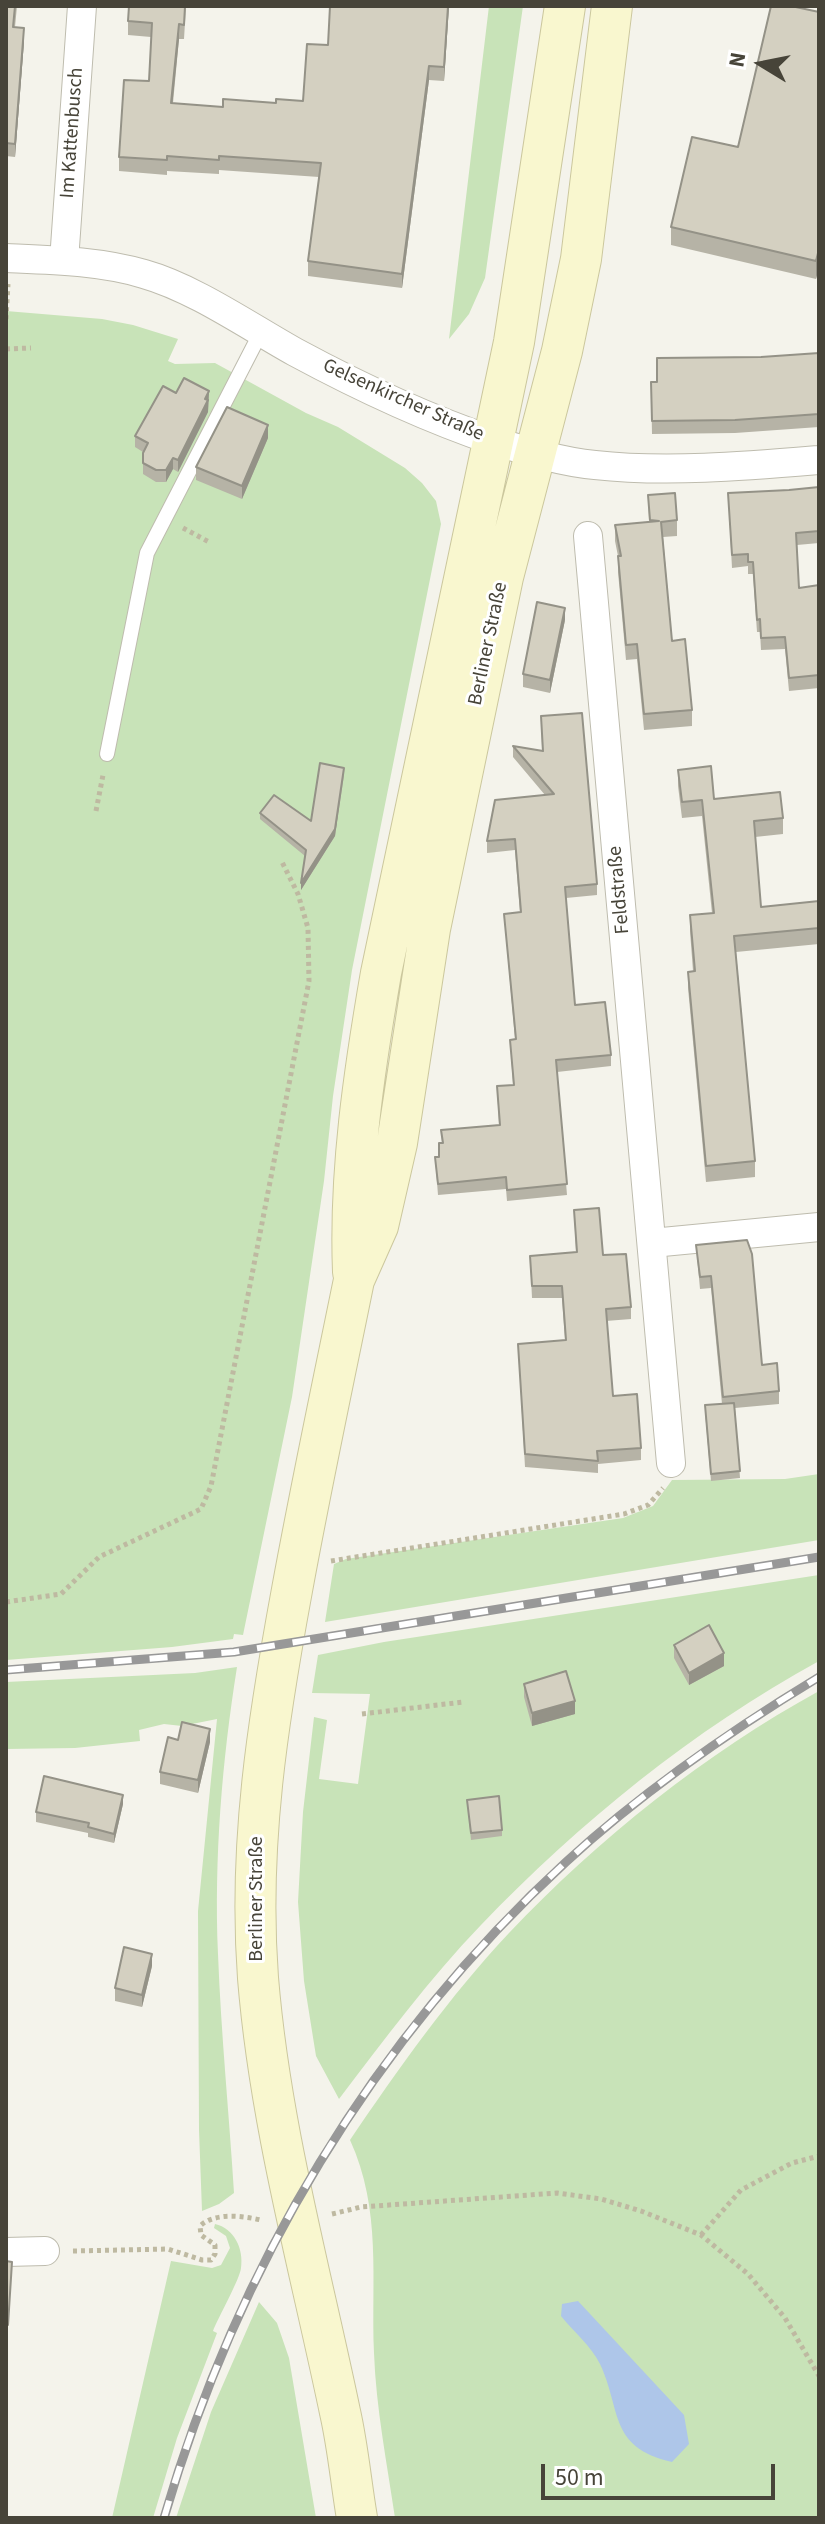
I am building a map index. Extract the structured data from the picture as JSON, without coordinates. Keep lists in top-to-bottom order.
{
  "streets": {
    "main road": ["Berliner Straße"],
    "street": ["Im Kattenbusch", "Gelsenkircher Straße", "Feldstraße"]
  },
  "crossings": [
    ["Im Kattenbusch", "Gelsenkircher Straße"],
    ["Gelsenkircher Straße", "Berliner Straße"]
  ],
  "scale_bar": "50 m",
  "north": "left"
}
